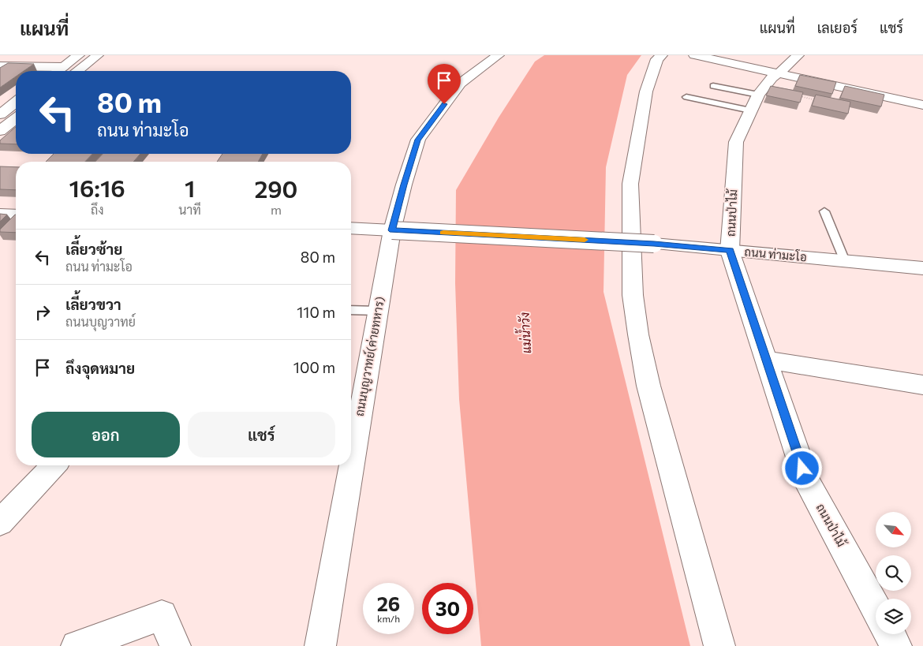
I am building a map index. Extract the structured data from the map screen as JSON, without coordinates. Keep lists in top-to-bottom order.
{
  "streets": {
    "street": ["ถนนป่าไม้", "ถนน ท่ามะโอ", "ถนนบุญวาทย์(ค่ายทหาร)"]
  },
  "crossings": [
    ["ถนนป่าไม้", "ถนน ท่ามะโอ"],
    ["ถนน ท่ามะโอ", "ถนนบุญวาทย์(ค่ายทหาร)"]
  ],
  "water": ["แม่น้ำวัง"],
  "north": "bottom right",
  "page": {
    "header": "แผนที่",
    "nav": ["แผนที่", "เลเยอร์", "แชร์"],
    "turn": ["80 m", "ถนน ท่ามะโอ"],
    "eta": [
      "16:16",
      "ถึง",
      "1",
      "นาที",
      "290",
      "m"
    ],
    "list": [
      {
        "name": "เลี้ยวซ้าย",
        "note": "ถนน ท่ามะโอ",
        "value": "80 m"
      },
      {
        "name": "เลี้ยวขวา",
        "note": "ถนนบุญวาทย์",
        "value": "110 m"
      },
      {
        "name": "ถึงจุดหมาย",
        "value": "100 m"
      }
    ],
    "buttons": ["ออก", "แชร์"],
    "speed": "26 km/h",
    "limit": "30"
  }
}
